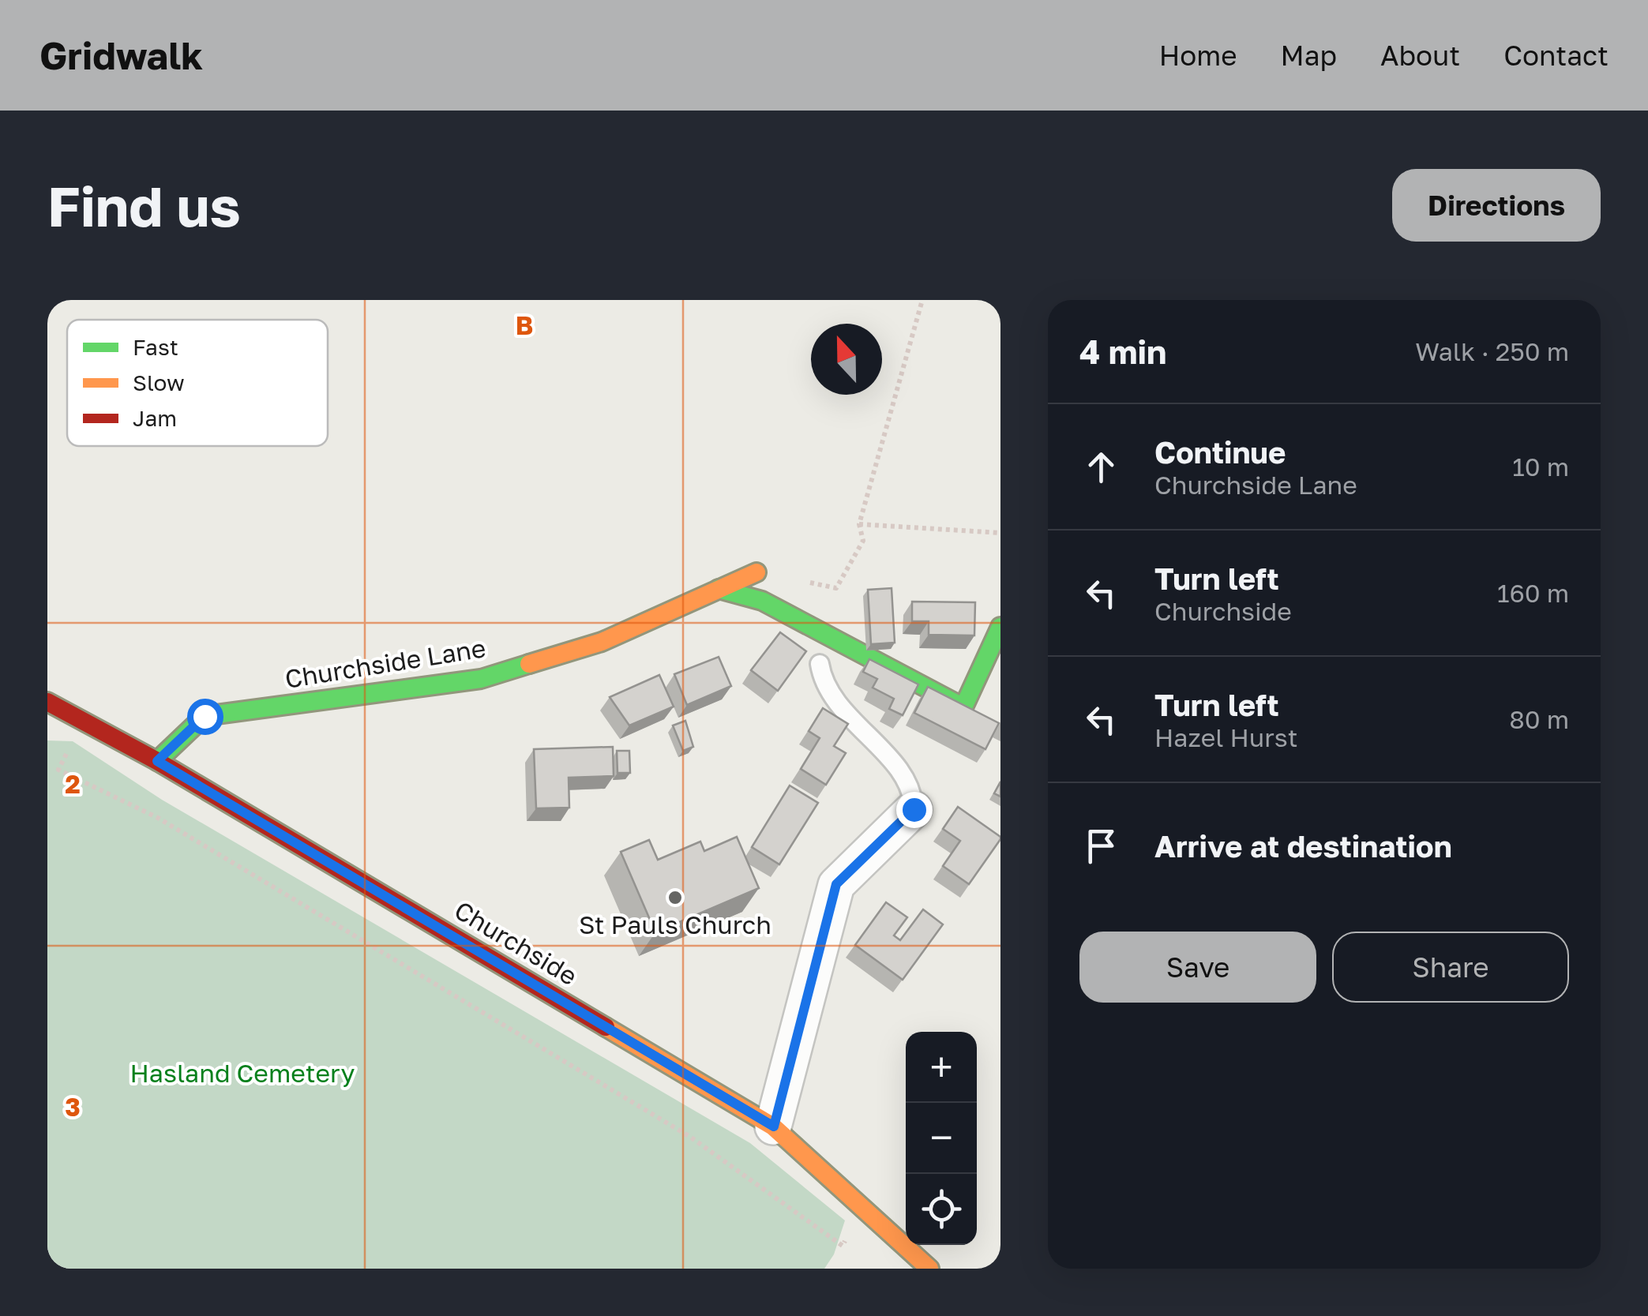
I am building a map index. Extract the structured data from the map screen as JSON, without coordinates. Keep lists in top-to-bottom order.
{
  "streets": {
    "main road": ["Churchside Lane", "Churchside"]
  },
  "crossings": [
    ["Churchside Lane", "Churchside"]
  ],
  "parks": ["Hasland Cemetery"],
  "places": ["St Pauls Church"],
  "legend": ["Fast", "Slow", "Jam"],
  "north": "top",
  "page": {
    "header": "Gridwalk",
    "nav": [
      "Home",
      "Map",
      "About",
      "Contact"
    ],
    "buttons": [
      "Directions",
      ["Save", "Share"]
    ],
    "title": "Find us",
    "heading": ["4 min", "Walk · 250 m"],
    "list": [
      ["Continue", "Churchside Lane", "10 m"],
      ["Turn left", "Churchside", "160 m"],
      ["Turn left", "Hazel Hurst", "80 m"],
      "Arrive at destination"
    ],
    "map_buttons": ["+", "−"]
  },
  "grid": {
    "columns": ["B"],
    "rows": ["2", "3"]
  }
}
